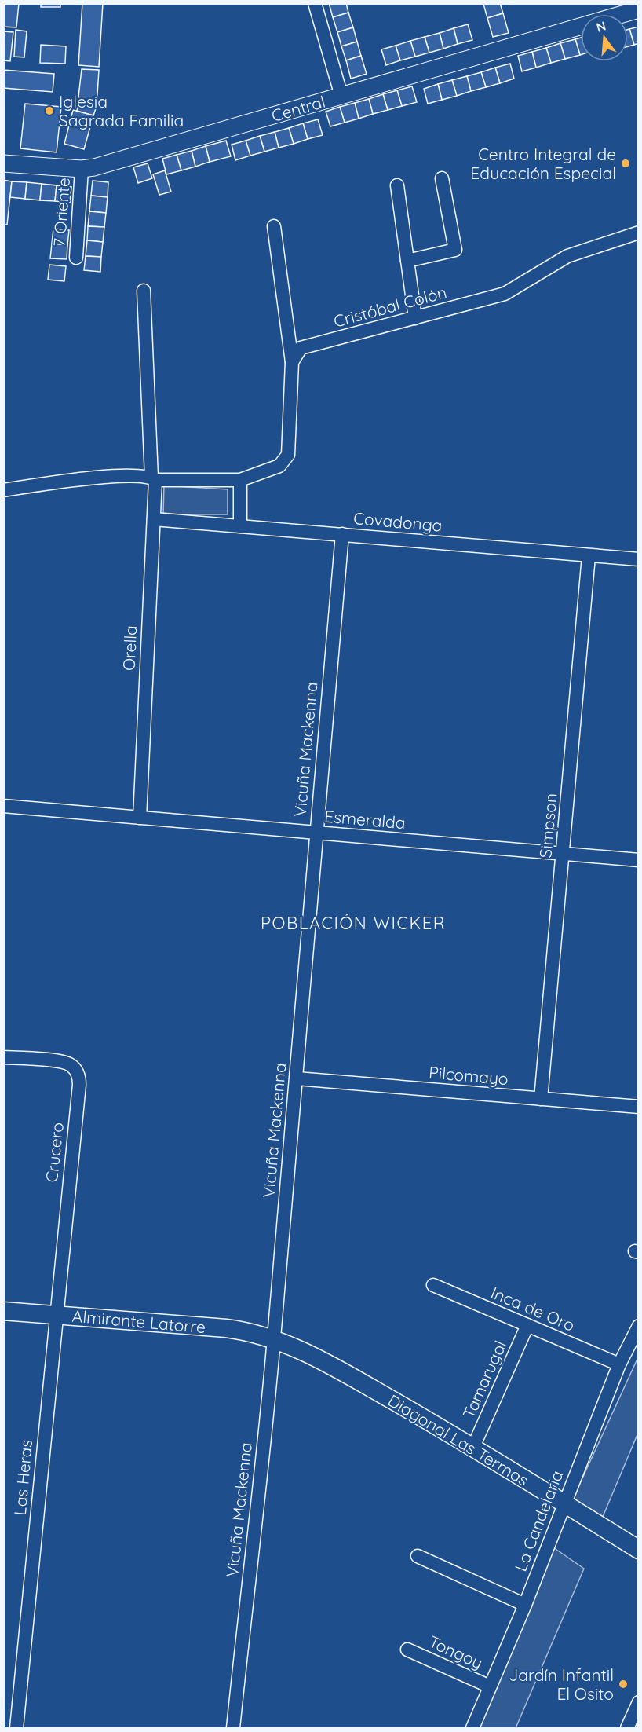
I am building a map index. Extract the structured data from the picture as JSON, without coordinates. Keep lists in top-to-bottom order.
{
  "streets": {
    "main road": ["Almirante Latorre", "Diagonal Las Termas"],
    "street": [
      "Central",
      "7 Oriente",
      "Cristóbal Colón",
      "Covadonga",
      "Orella",
      "Vicuña Mackenna",
      "Esmeralda",
      "Simpson",
      "Pilcomayo",
      "Crucero",
      "Inca de Oro",
      "Tamarugal",
      "Las Heras",
      "La Candelaria",
      "Tongoy"
    ]
  },
  "crossings": [
    ["Central", "7 Oriente"],
    ["Covadonga", "Orella"],
    ["Covadonga", "Vicuña Mackenna"],
    ["Covadonga", "Simpson"],
    ["Orella", "Esmeralda"],
    ["Vicuña Mackenna", "Esmeralda"],
    ["Vicuña Mackenna", "Pilcomayo"],
    ["Vicuña Mackenna", "Almirante Latorre"],
    ["Vicuña Mackenna", "Diagonal Las Termas"],
    ["Esmeralda", "Simpson"],
    ["Simpson", "Pilcomayo"],
    ["Crucero", "Almirante Latorre"],
    ["Crucero", "Las Heras"],
    ["Inca de Oro", "Tamarugal"],
    ["Inca de Oro", "La Candelaria"],
    ["Almirante Latorre", "Diagonal Las Termas"],
    ["Almirante Latorre", "Las Heras"],
    ["Tamarugal", "Diagonal Las Termas"],
    ["Diagonal Las Termas", "La Candelaria"],
    ["La Candelaria", "Tongoy"]
  ],
  "districts": ["POBLACIÓN WICKER"],
  "places": ["Iglesia Sagrada Familia", "Centro Integral de Educación Especial", "Jardín Infantil El Osito"],
  "north": "top"
}
